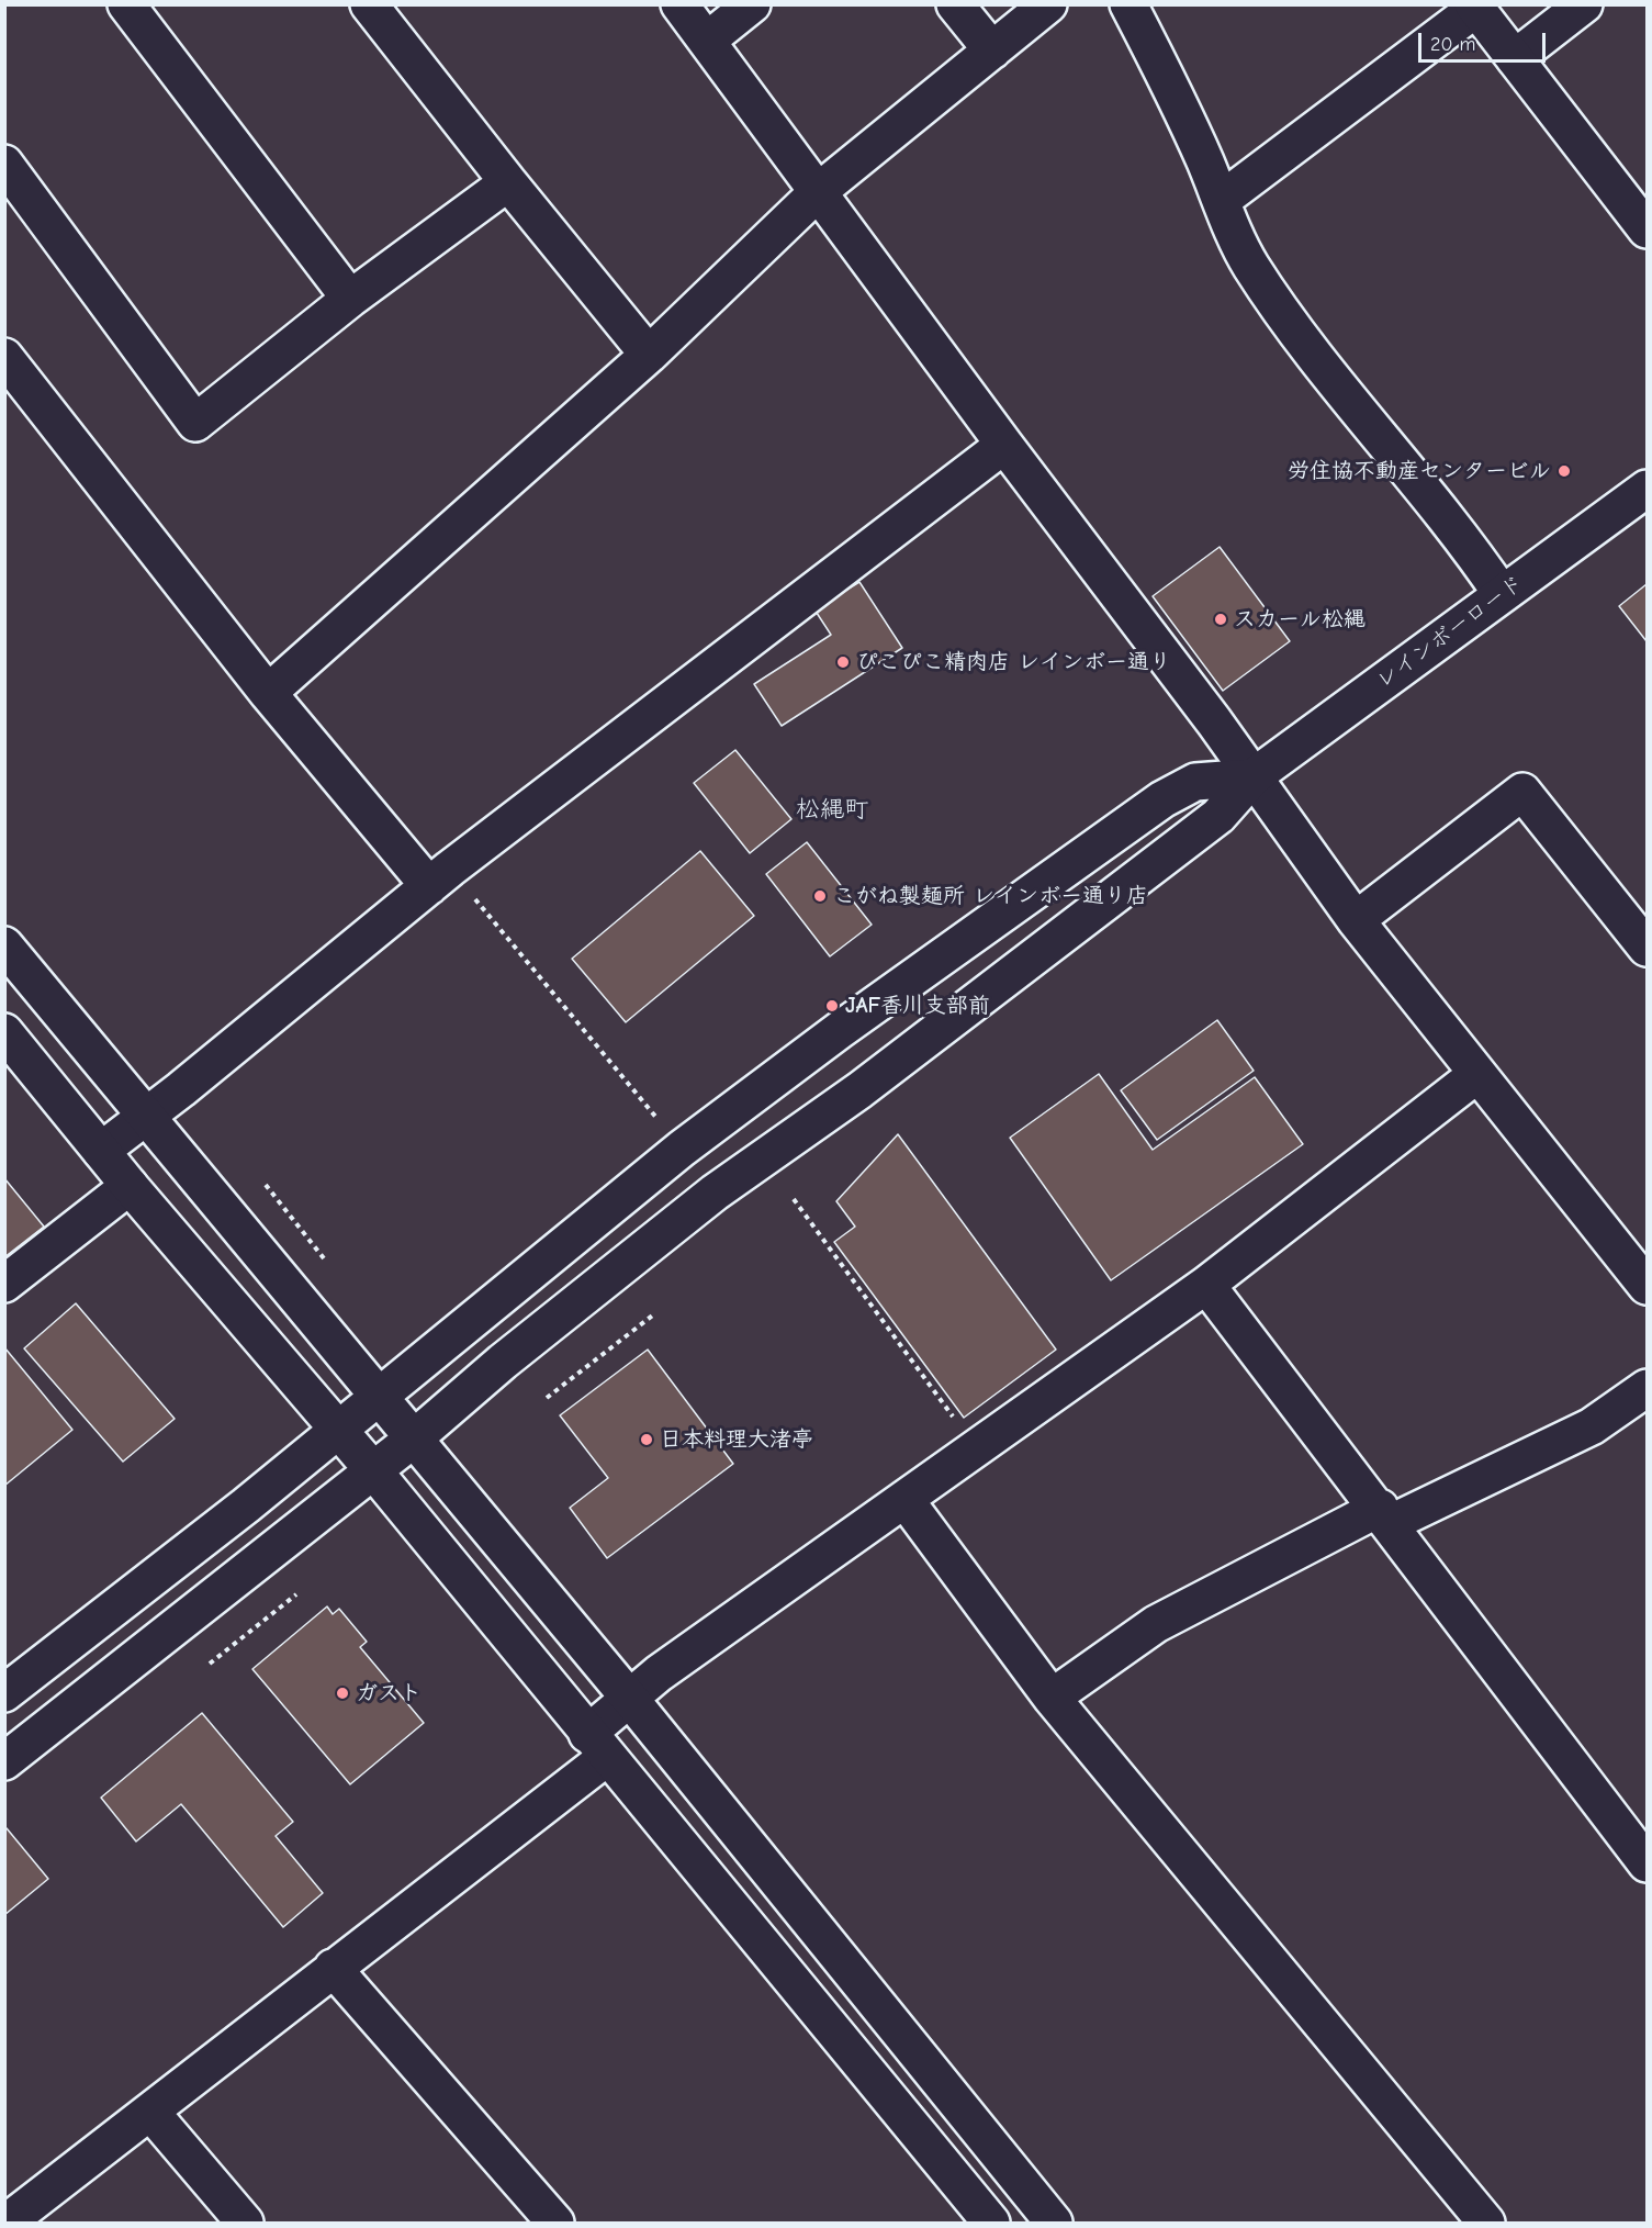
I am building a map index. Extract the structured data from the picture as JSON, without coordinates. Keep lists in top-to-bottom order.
{
  "streets": {
    "street": ["レインボーロード"]
  },
  "districts": ["松縄町"],
  "places": [
    "労住協不動産センタービル",
    "スカール松縄",
    "ぴこぴこ精肉店 レインボー通り",
    "こがね製麺所 レインボー通り店",
    "JAF香川支部前",
    "日本料理大渚亭",
    "ガスト"
  ],
  "scale_bar": "20 m"
}
